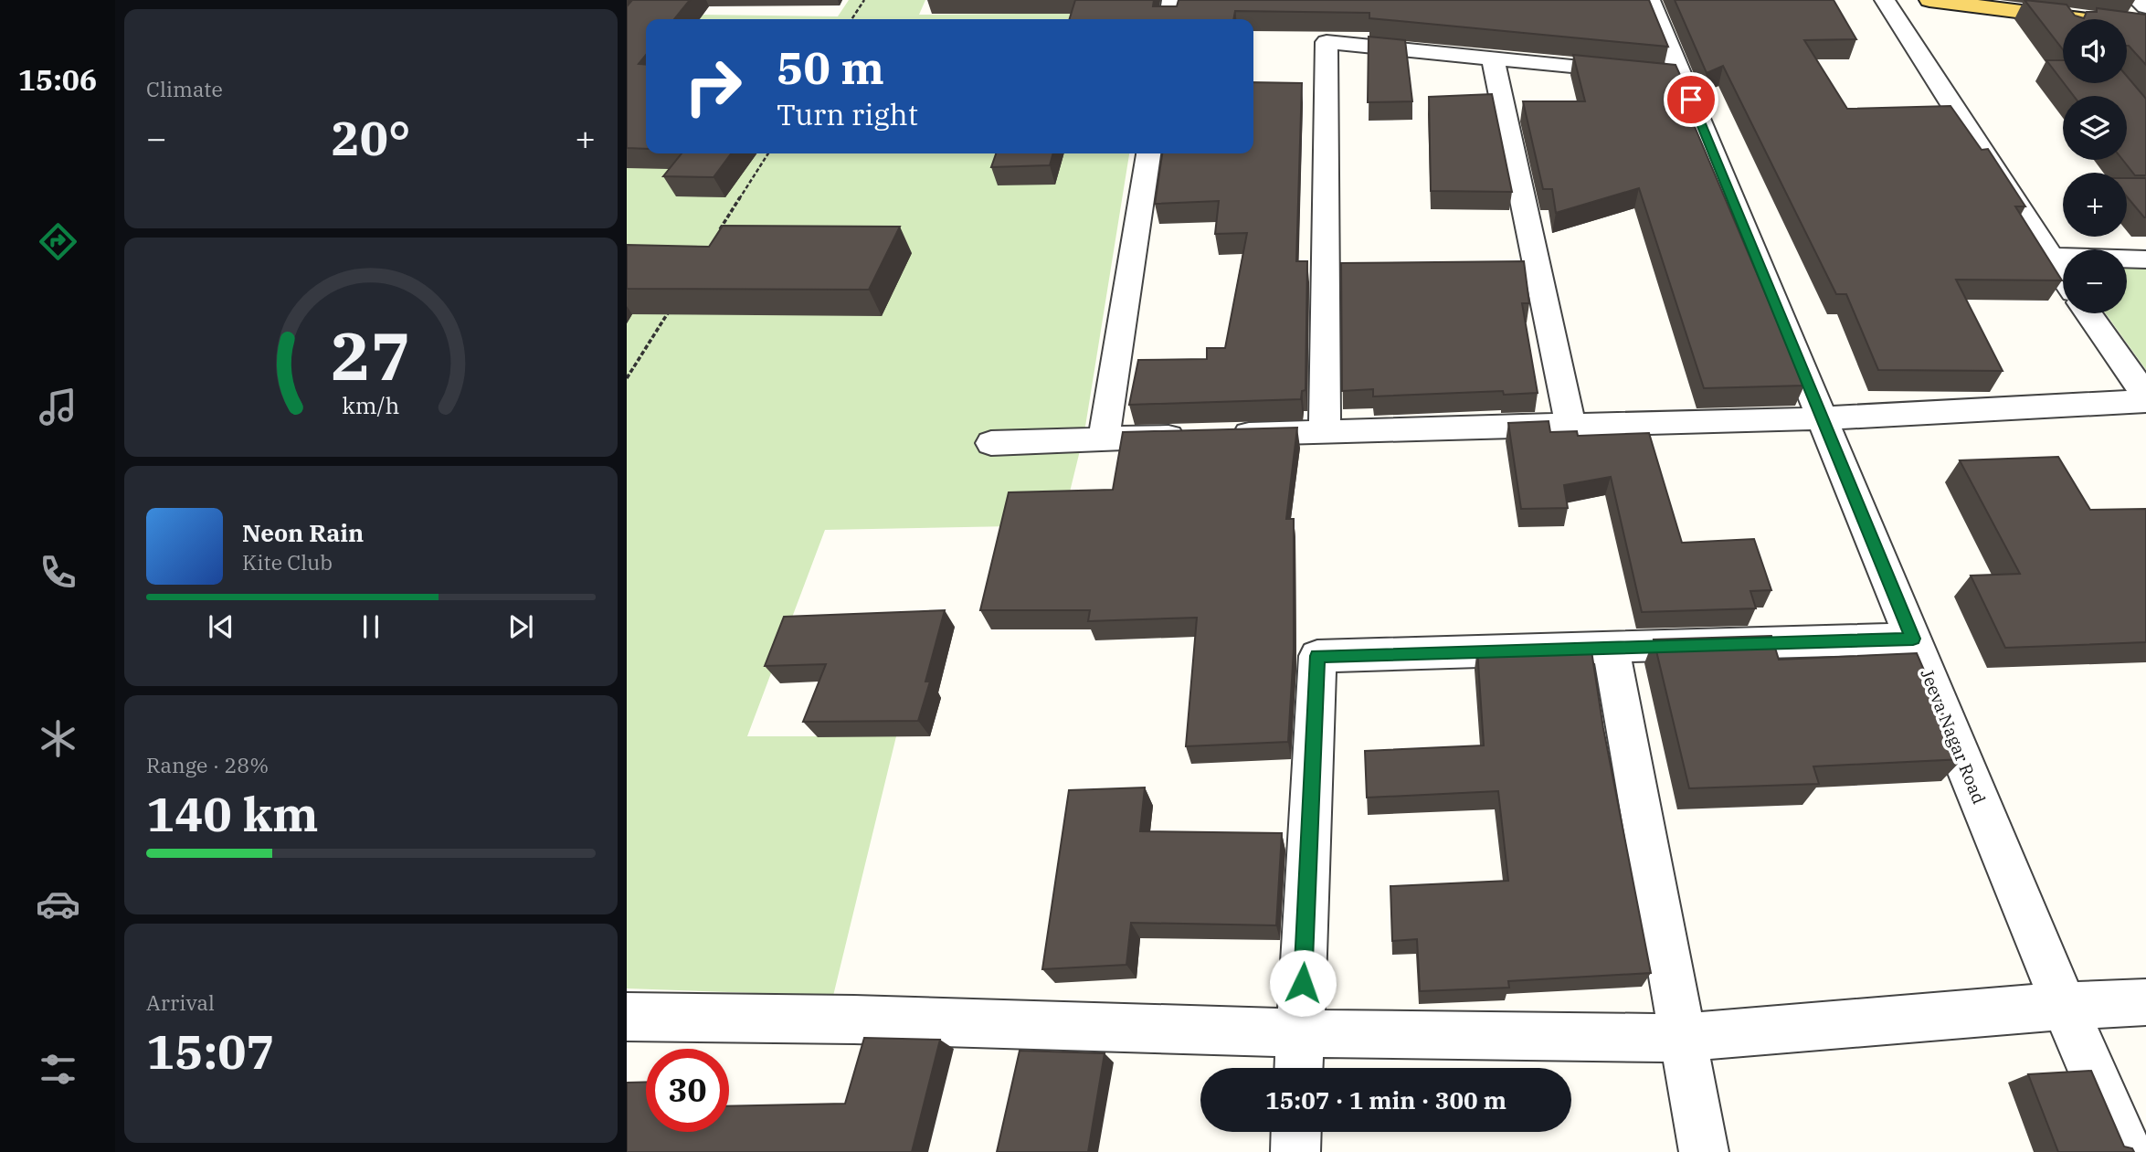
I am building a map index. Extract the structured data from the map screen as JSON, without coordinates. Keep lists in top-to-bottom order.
{
  "streets": {
    "street": ["Jeeva Nagar Road"]
  },
  "page": {
    "tabs": "15:06",
    "tile": [
      "Climate",
      ["Range · 28%", "140 km"],
      ["Arrival", "15:07"]
    ],
    "map_buttons": ["+", "−"],
    "turn": ["50 m", "Turn right"],
    "heat": ["−", "20°", "+"],
    "song": ["Neon Rain", "Kite Club"],
    "limit": "30",
    "trip": "15:07 · 1 min · 300 m",
    "gauge": ["27", "km/h"]
  }
}
